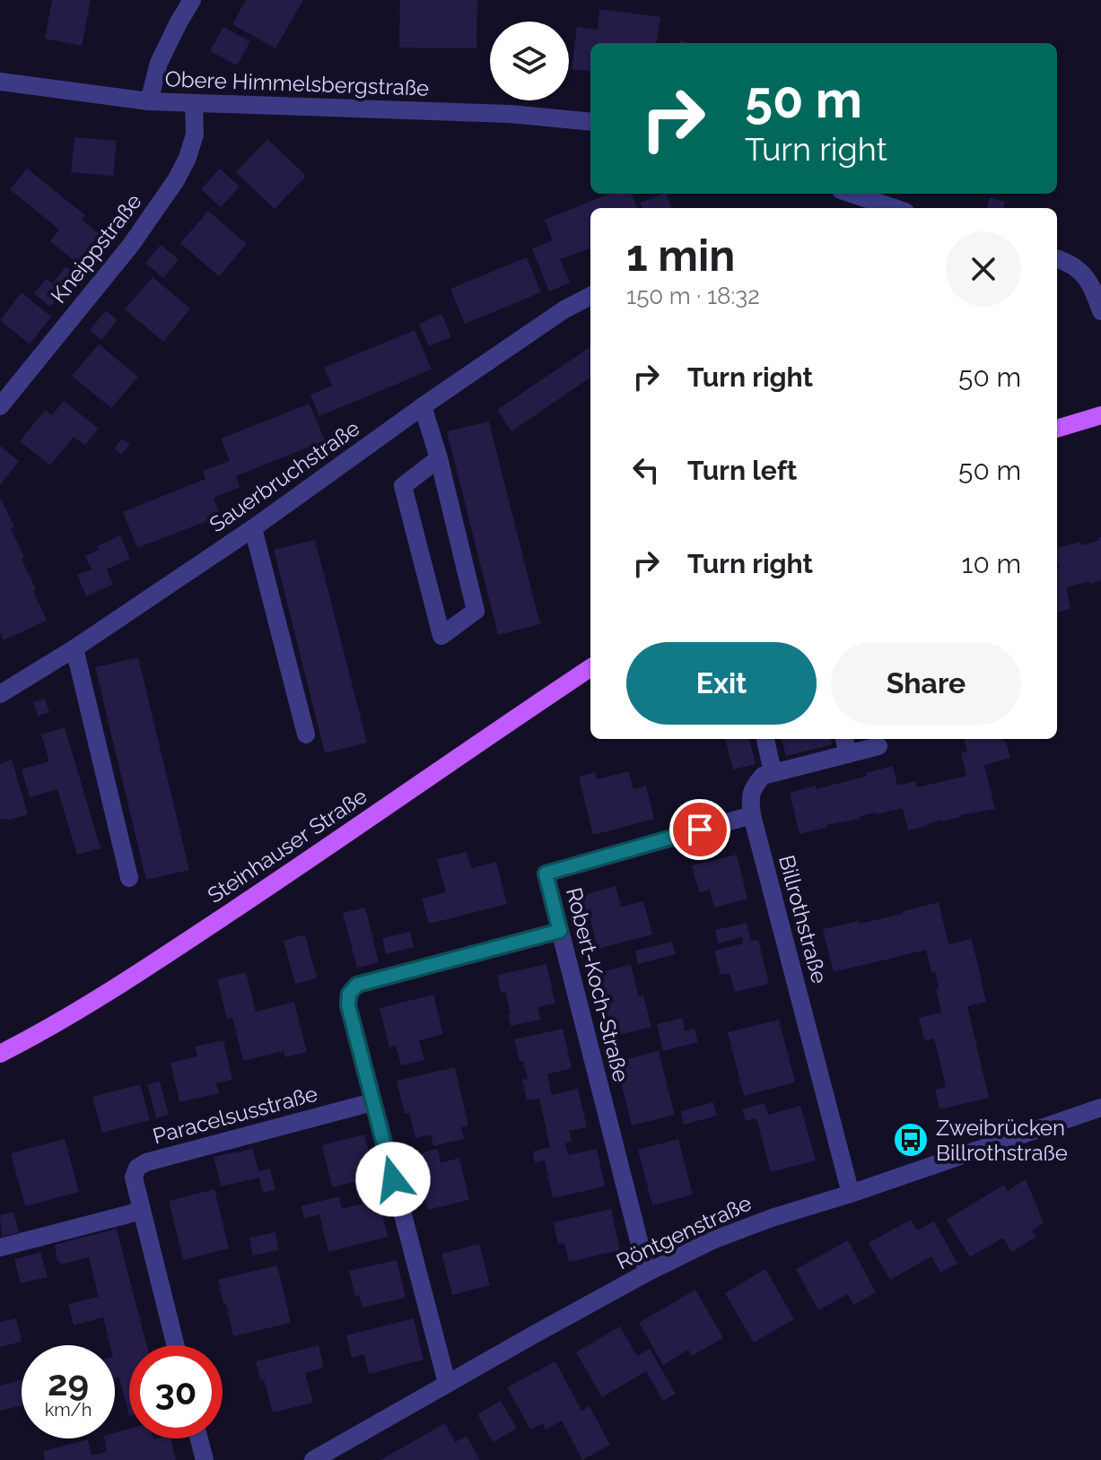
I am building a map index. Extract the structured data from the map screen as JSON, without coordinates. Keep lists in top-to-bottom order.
{
  "streets": {
    "main road": ["Steinhauser Straße"],
    "street": [
      "Obere Himmelsbergstraße",
      "Kneippstraße",
      "Sauerbruchstraße",
      "Billrothstraße",
      "Robert-Koch-Straße",
      "Paracelsusstraße",
      "Röntgenstraße"
    ]
  },
  "crossings": [
    ["Obere Himmelsbergstraße", "Kneippstraße"],
    ["Billrothstraße", "Robert-Koch-Straße"],
    ["Billrothstraße", "Röntgenstraße"],
    ["Robert-Koch-Straße", "Röntgenstraße"]
  ],
  "places": {
    "bus stop": ["Zweibrücken Billrothstraße"]
  },
  "page": {
    "turn": ["50 m", "Turn right"],
    "heading": ["1 min", "150 m · 18:32"],
    "list": [
      {
        "name": "Turn right",
        "value": "50 m"
      },
      {
        "name": "Turn left",
        "value": "50 m"
      },
      {
        "name": "Turn right",
        "value": "10 m"
      }
    ],
    "buttons": ["Exit", "Share"],
    "speed": "29 km/h",
    "limit": "30"
  }
}
